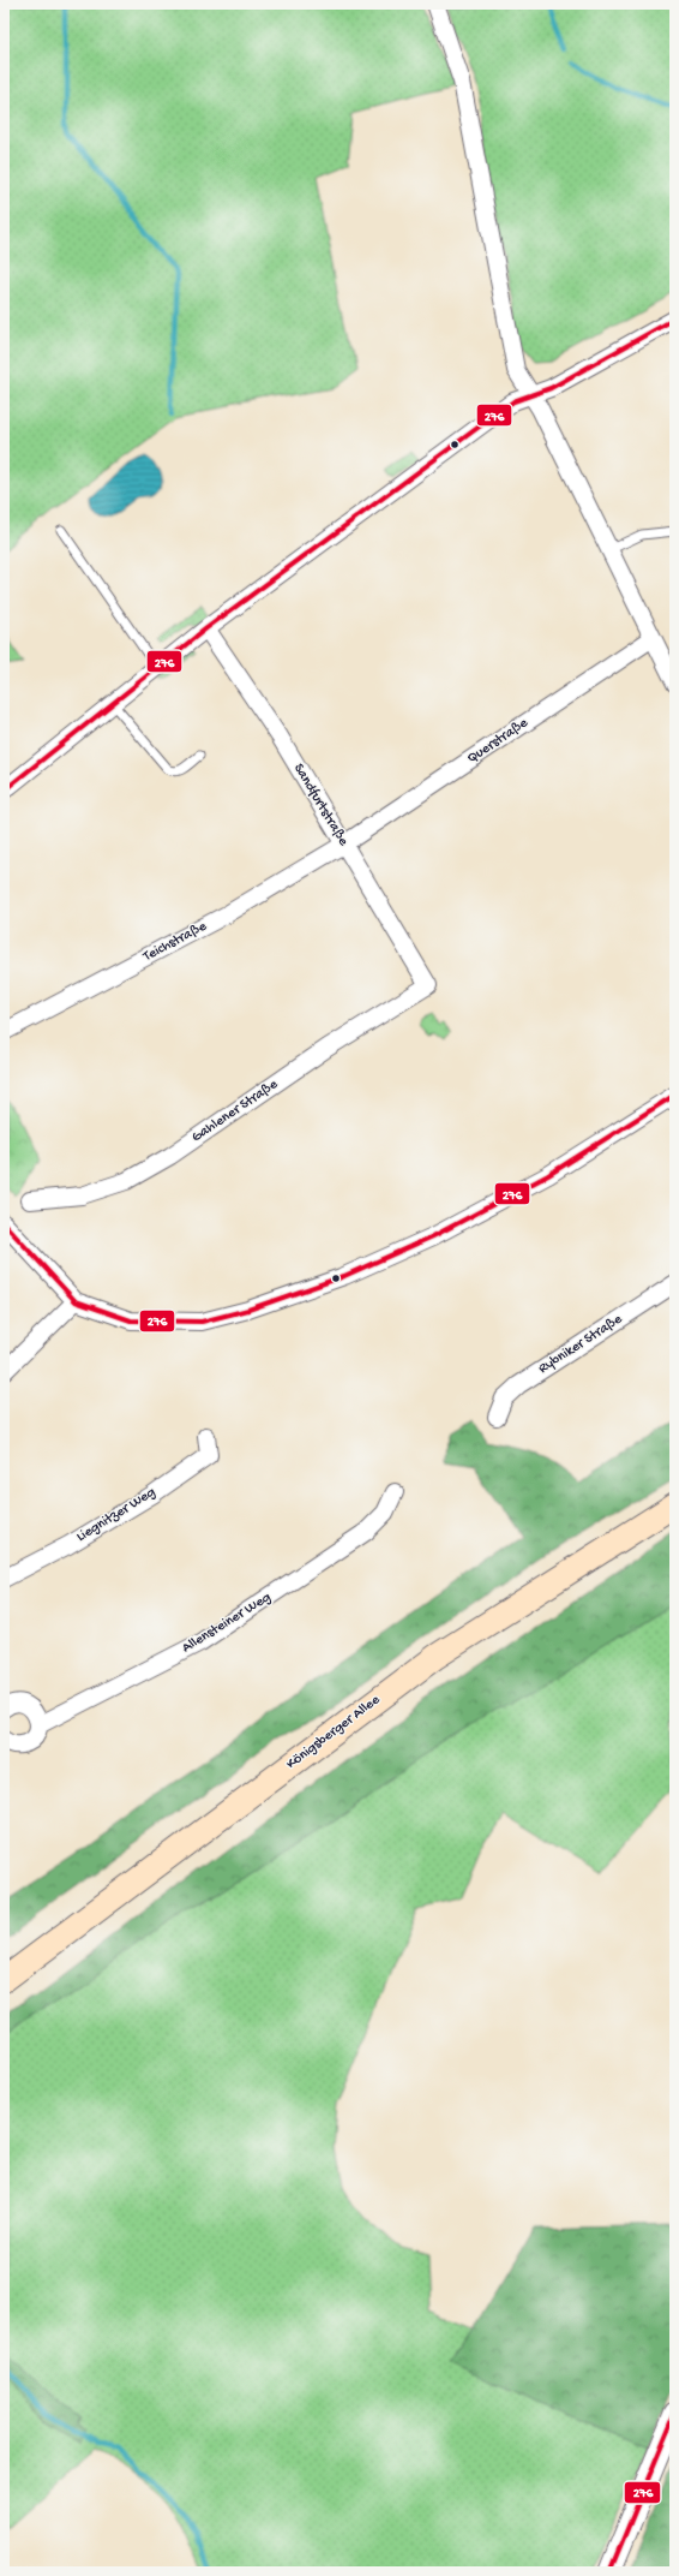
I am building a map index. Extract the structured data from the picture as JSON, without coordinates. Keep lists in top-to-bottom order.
{
  "streets": {
    "main road": ["Königsberger Allee"],
    "street": [
      "Querstraße",
      "Sandfurtstraße",
      "Teichstraße",
      "Gahlener Straße",
      "Rybniker Straße",
      "Liegnitzer Weg",
      "Allensteiner Weg"
    ]
  },
  "crossings": [
    ["Querstraße", "Sandfurtstraße"],
    ["Querstraße", "Teichstraße"],
    ["Sandfurtstraße", "Teichstraße"],
    ["Sandfurtstraße", "Gahlener Straße"]
  ],
  "lines": ["transit line 276"]
}
